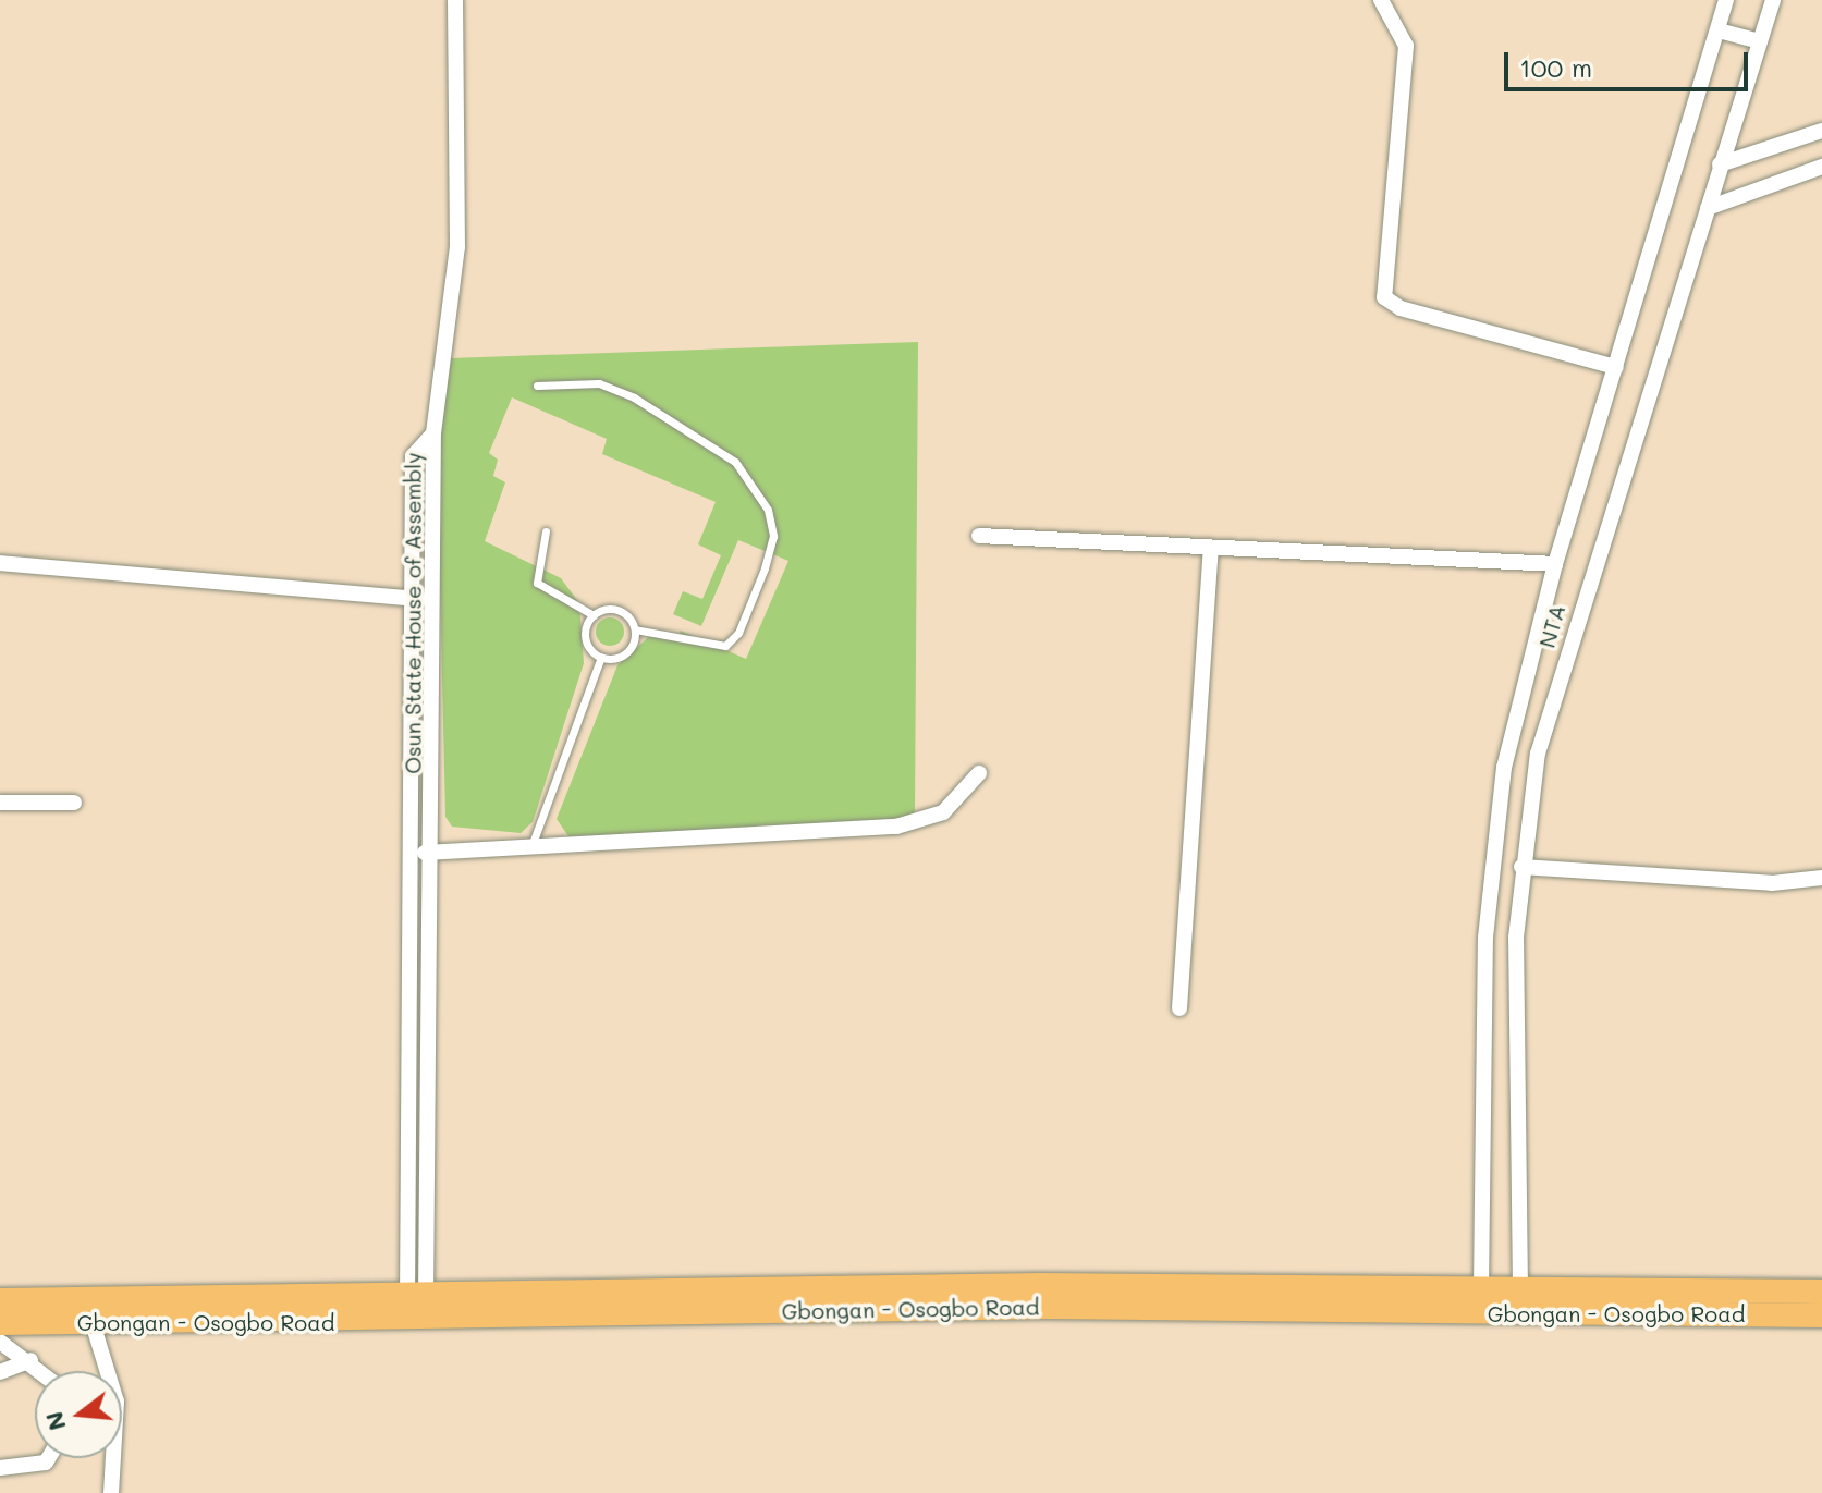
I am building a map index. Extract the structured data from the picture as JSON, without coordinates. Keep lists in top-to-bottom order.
{
  "streets": {
    "main road": ["Gbongan - Osogbo Road"],
    "street": ["Osun State House of Assembly", "NTA"]
  },
  "crossings": [
    ["Osun State House of Assembly", "Gbongan - Osogbo Road"],
    ["NTA", "Gbongan - Osogbo Road"]
  ],
  "scale_bar": "100 m",
  "north": "left"
}
